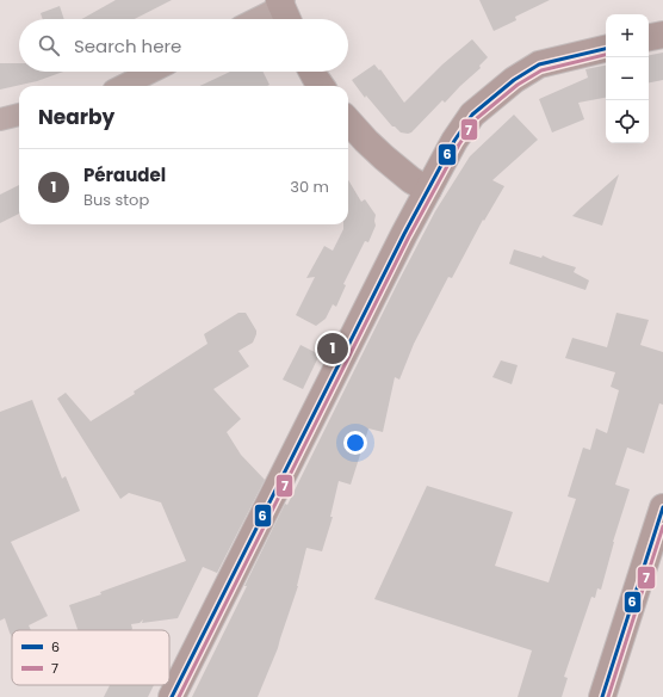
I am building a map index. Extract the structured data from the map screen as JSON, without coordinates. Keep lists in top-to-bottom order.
{
  "lines": ["transit line 6", "transit line 7"],
  "legend": ["6", "7"],
  "page": {
    "map_buttons": ["+", "−"],
    "search": "Search here",
    "heading": "Nearby",
    "list": [
      {
        "mark": "1",
        "name": "Péraudel",
        "note": "Bus stop",
        "value": "30 m"
      }
    ],
    "pins": "1"
  }
}
